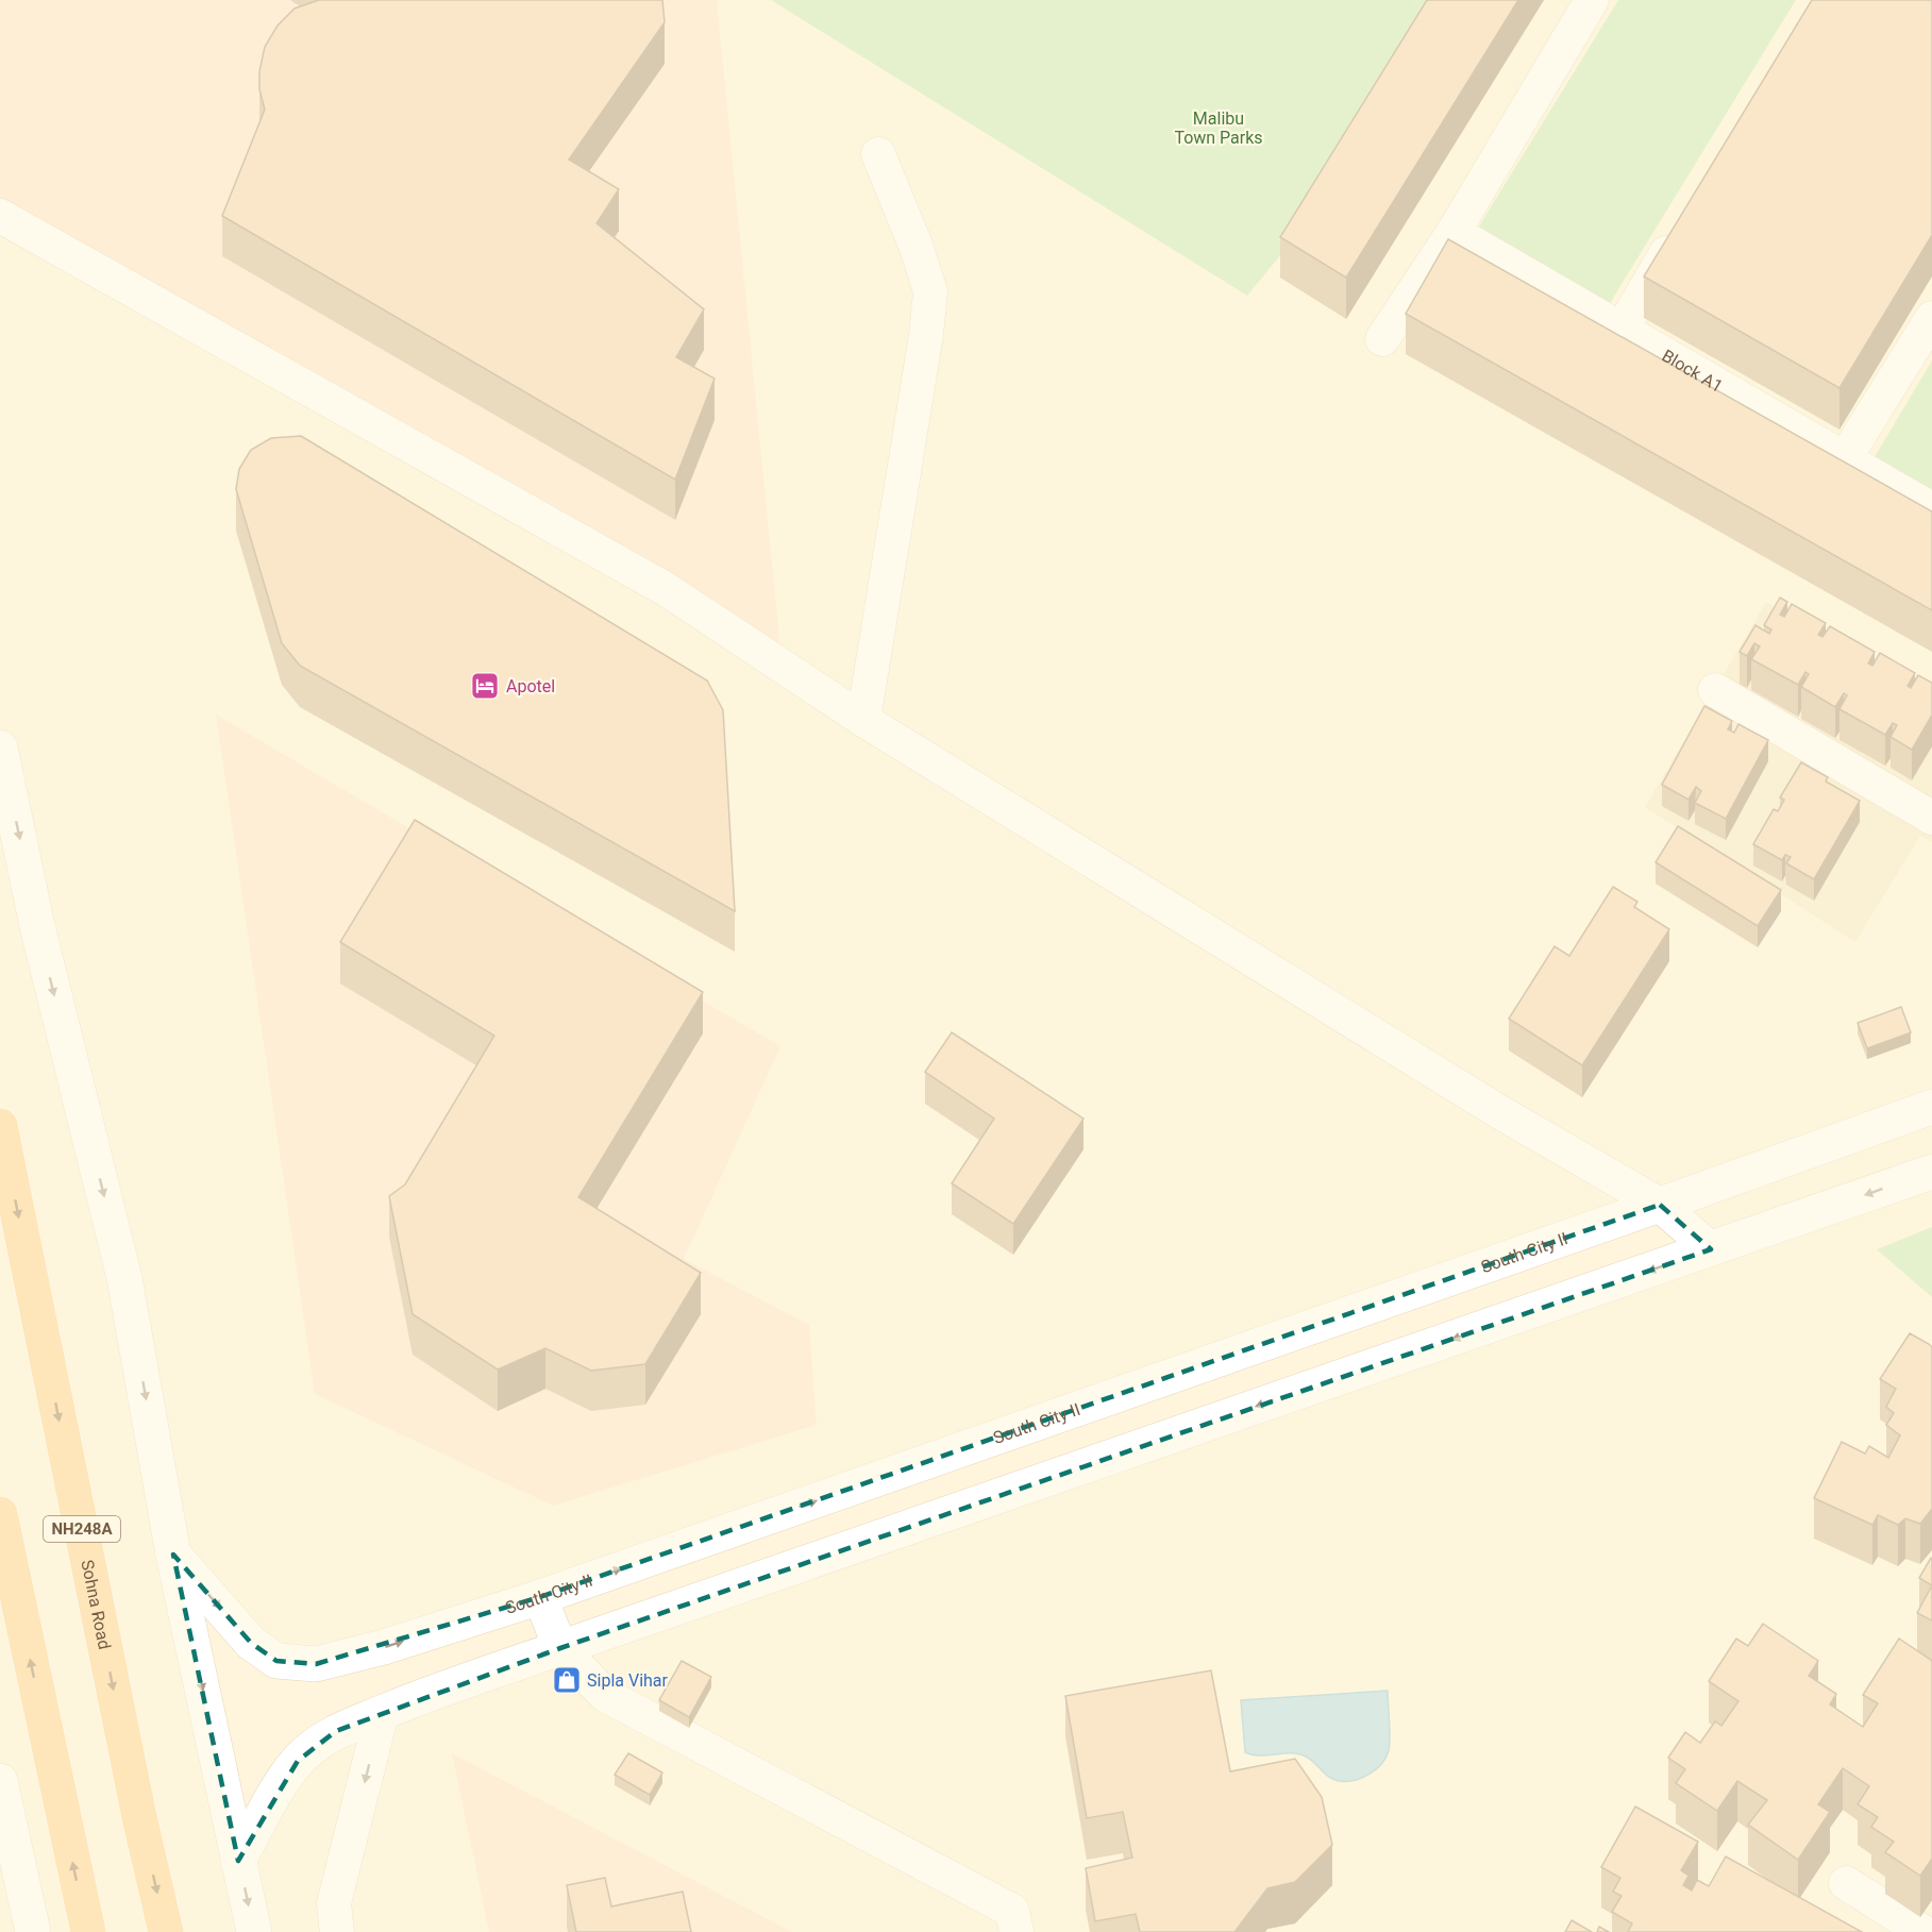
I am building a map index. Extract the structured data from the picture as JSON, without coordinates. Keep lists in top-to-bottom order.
{
  "streets": {
    "highway": ["NH248A", "Sohna Road"],
    "main road": ["South City II"],
    "street": ["Block A1"]
  },
  "parks": ["Malibu Town Parks"],
  "places": {
    "hotel": ["Apotel"],
    "shop": ["Sipla Vihar"]
  }
}
